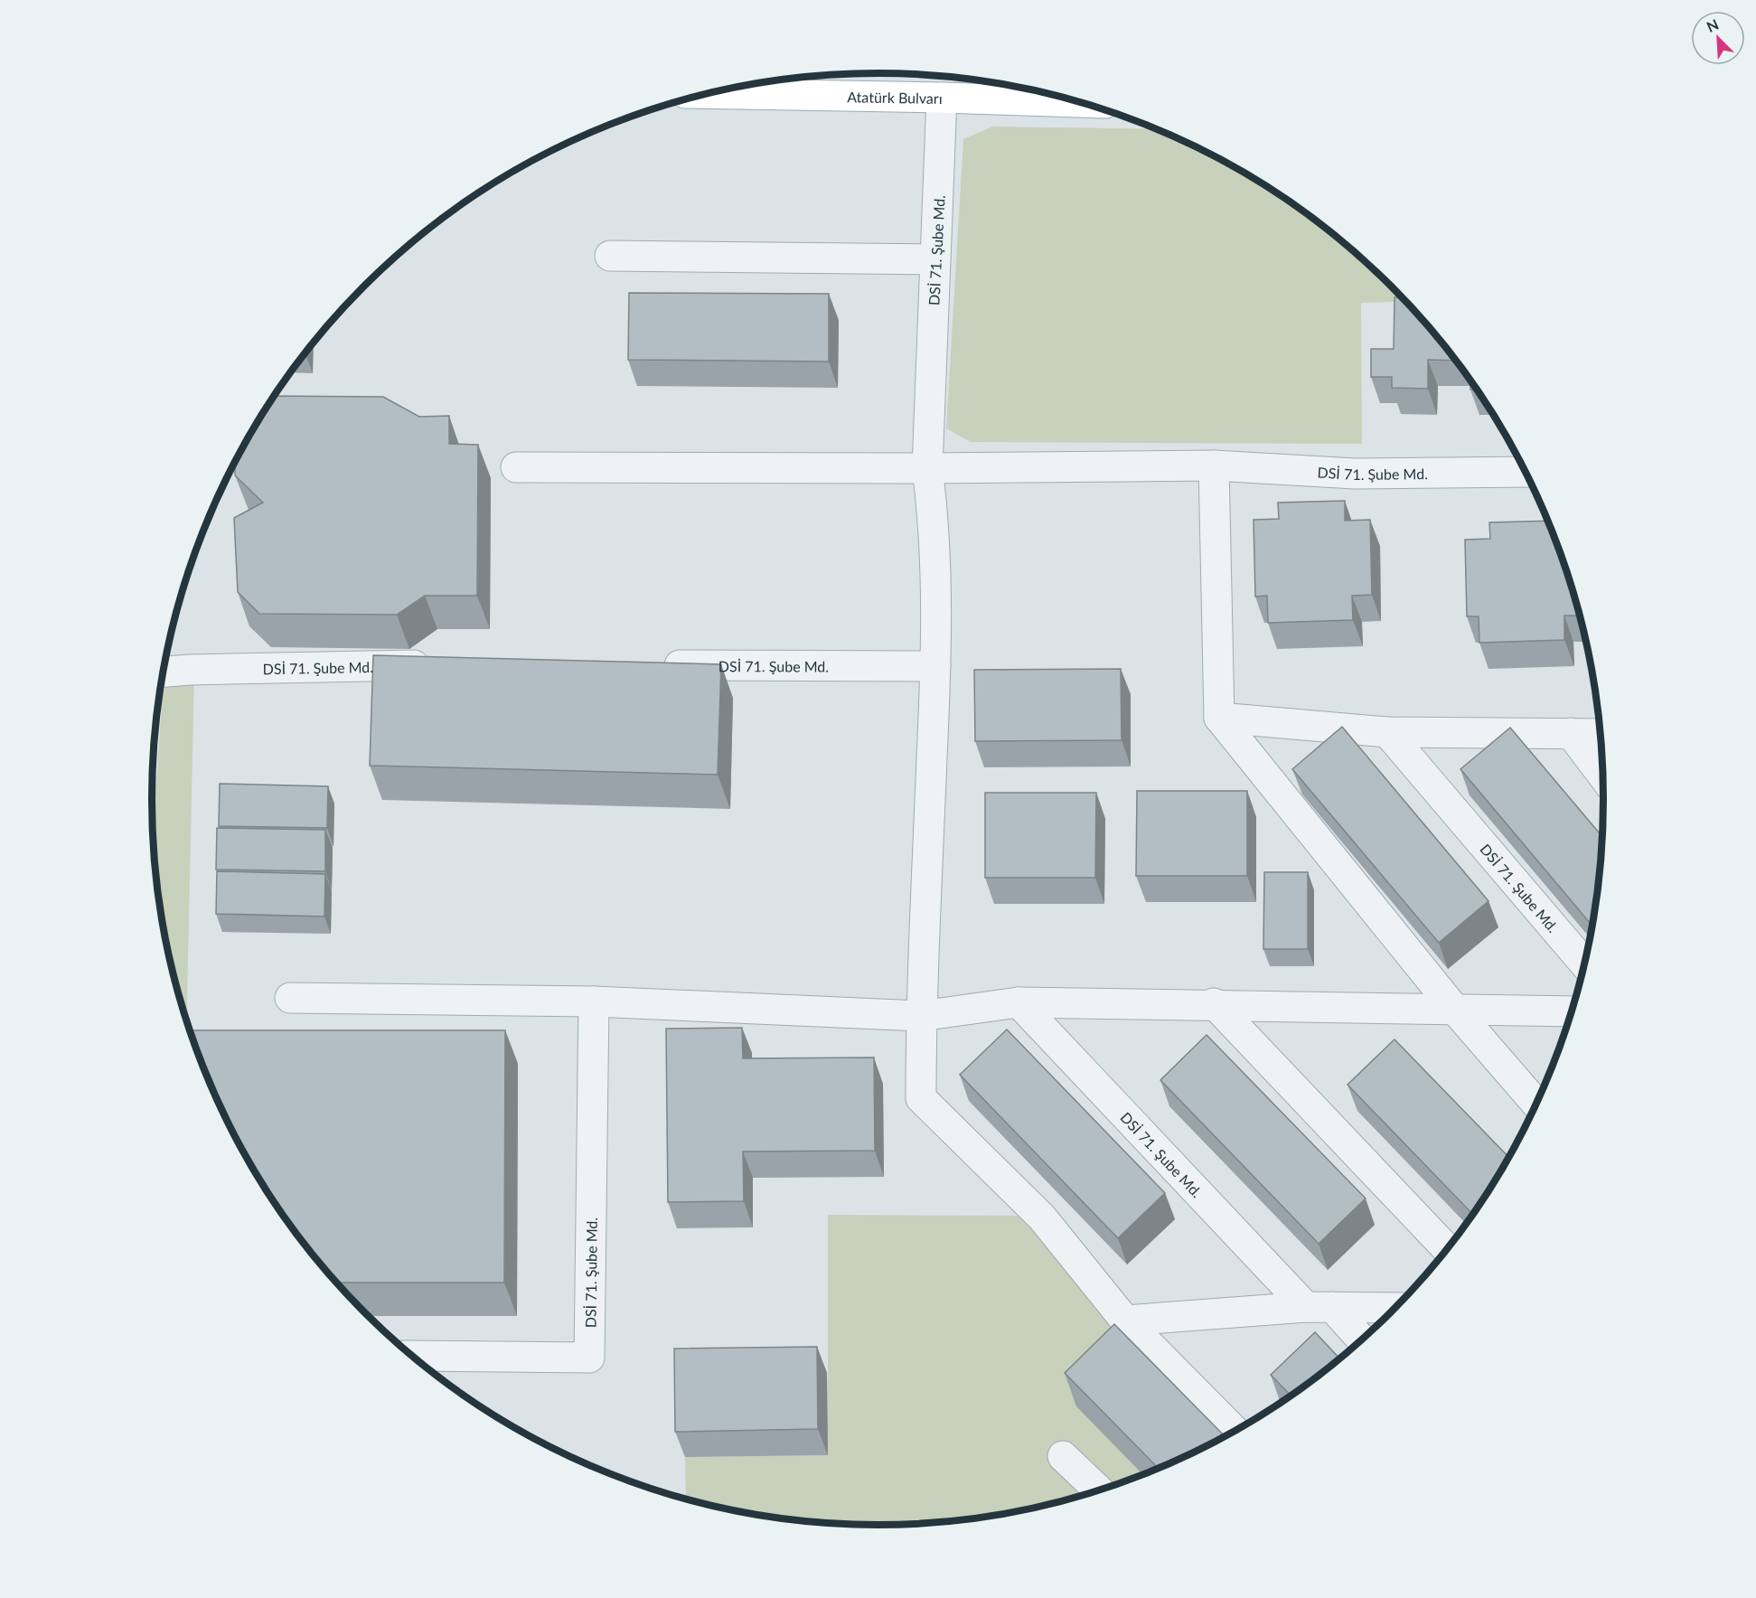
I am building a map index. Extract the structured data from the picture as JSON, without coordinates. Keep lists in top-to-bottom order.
{
  "streets": {
    "main road": ["Atatürk Bulvarı"],
    "lane": ["DSİ 71. Şube Md."]
  },
  "crossings": [
    ["Atatürk Bulvarı", "DSİ 71. Şube Md."]
  ],
  "north": "top left"
}
